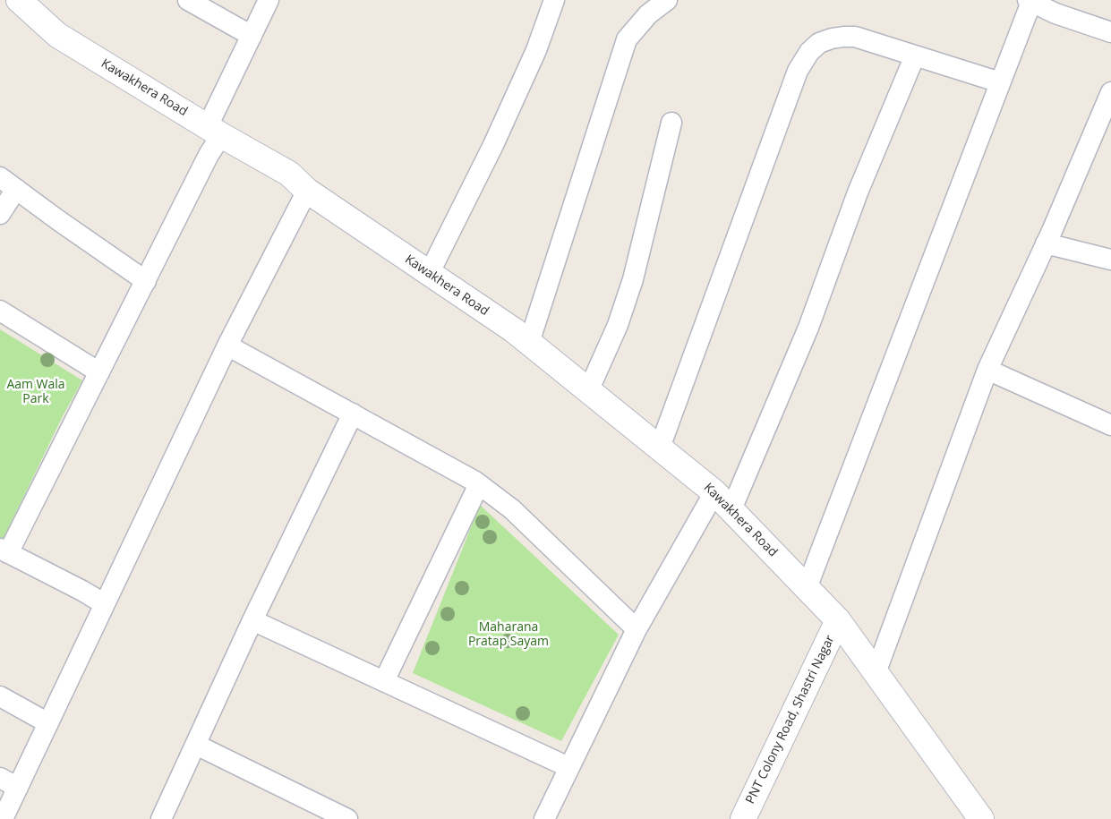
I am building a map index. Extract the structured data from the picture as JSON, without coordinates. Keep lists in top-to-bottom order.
{
  "streets": {
    "street": ["Kawakhera Road", "PNT Colony Road, Shastri Nagar"]
  },
  "crossings": [
    ["Kawakhera Road", "PNT Colony Road, Shastri Nagar"]
  ],
  "parks": ["Aam Wala Park", "Maharana Pratap Sayam"]
}
